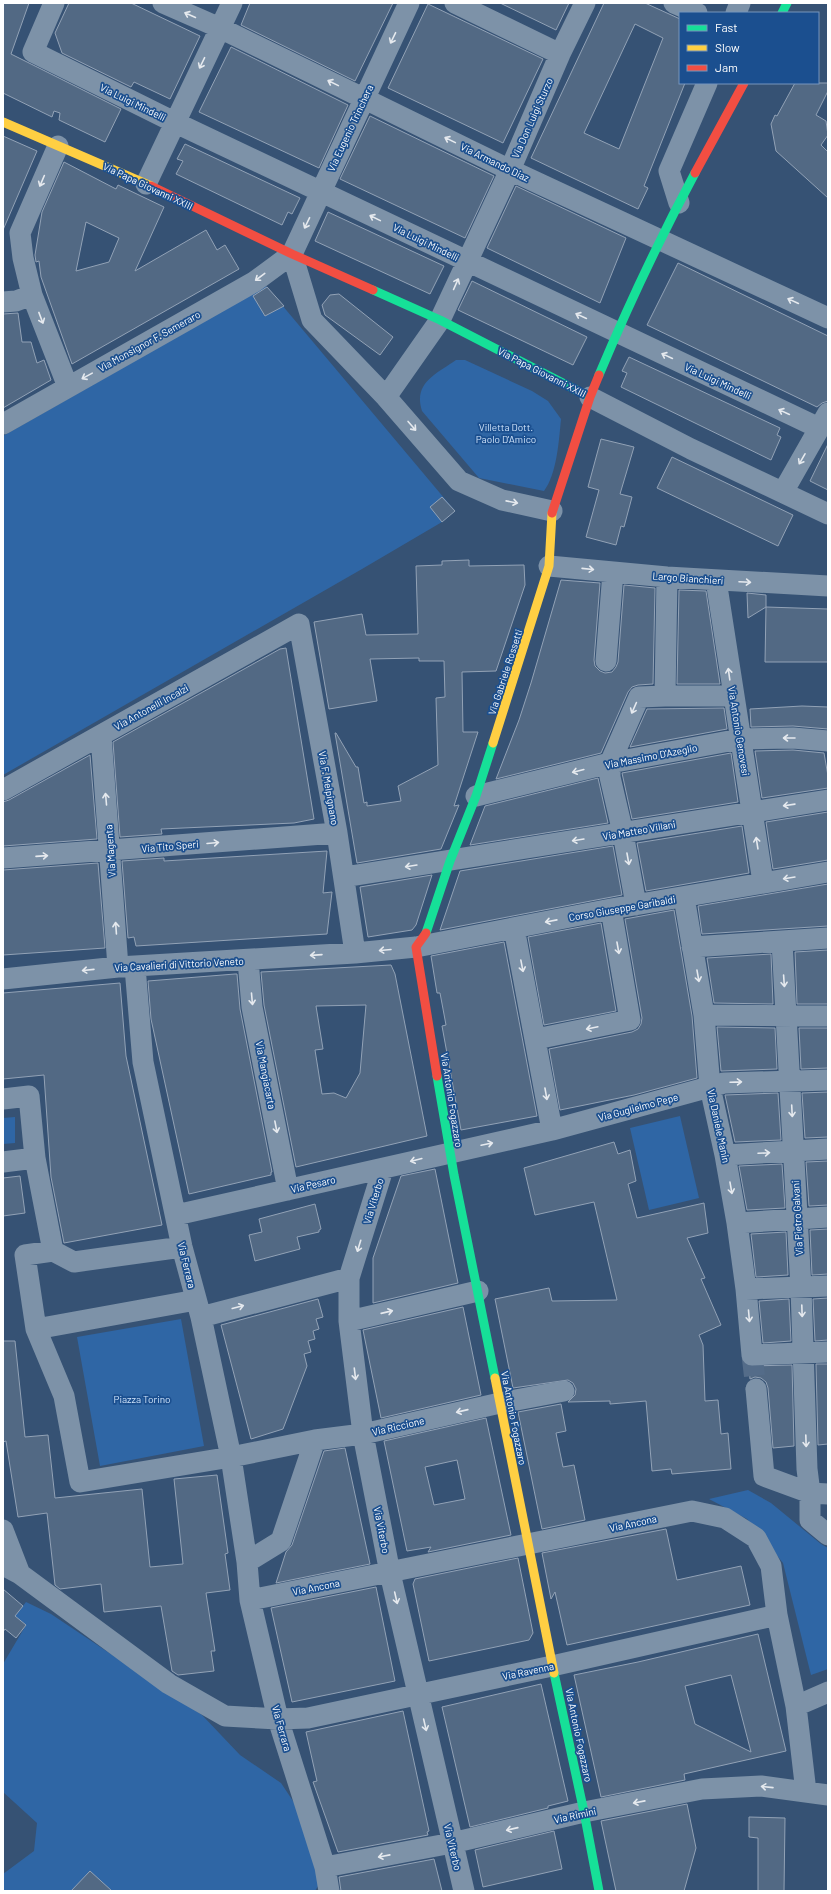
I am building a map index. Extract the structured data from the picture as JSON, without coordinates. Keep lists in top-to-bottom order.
{
  "streets": {
    "street": [
      "Via Luigi Mindelli",
      "Via Don Luigi Sturzo",
      "Via Eugenio Trinchera",
      "Via Armando Diaz",
      "Via Papa Giovanni XXIII",
      "Via Monsignor F. Semeraro",
      "Largo Bianchieri",
      "Via Gabriele Rossetti",
      "Via Antonelli Incalzi",
      "Via Antonio Genovesi",
      "Via Massimo D'Azeglio",
      "Via F. Melpignano",
      "Via Matteo Villani",
      "Via Tito Speri",
      "Via Magenta",
      "Corso Giuseppe Garibaldi",
      "Via Cavalieri di Vittorio Veneto",
      "Via Mangiacarta",
      "Via Antonio Fogazzaro",
      "Via Guglielmo Pepe",
      "Via Daniele Manin",
      "Via Pesaro",
      "Via Viterbo",
      "Via Pietro Galvani",
      "Via Ferrara",
      "Via Riccione",
      "Via Ancona",
      "Via Ravenna",
      "Via Rimini"
    ]
  },
  "crossings": [
    ["Via Luigi Mindelli", "Via Don Luigi Sturzo"],
    ["Via Luigi Mindelli", "Via Eugenio Trinchera"],
    ["Via Luigi Mindelli", "Via Gabriele Rossetti"],
    ["Via Don Luigi Sturzo", "Via Armando Diaz"],
    ["Via Don Luigi Sturzo", "Via Papa Giovanni XXIII"],
    ["Via Eugenio Trinchera", "Via Armando Diaz"],
    ["Via Eugenio Trinchera", "Via Papa Giovanni XXIII"],
    ["Via Eugenio Trinchera", "Via Monsignor F. Semeraro"],
    ["Via Armando Diaz", "Via Gabriele Rossetti"],
    ["Via Papa Giovanni XXIII", "Via Monsignor F. Semeraro"],
    ["Via Papa Giovanni XXIII", "Via Gabriele Rossetti"],
    ["Largo Bianchieri", "Via Gabriele Rossetti"],
    ["Largo Bianchieri", "Via Antonio Genovesi"],
    ["Via Gabriele Rossetti", "Via Massimo D'Azeglio"],
    ["Via Gabriele Rossetti", "Via Matteo Villani"],
    ["Via Gabriele Rossetti", "Corso Giuseppe Garibaldi"],
    ["Via Gabriele Rossetti", "Via Cavalieri di Vittorio Veneto"],
    ["Via Gabriele Rossetti", "Via Antonio Fogazzaro"],
    ["Via Antonelli Incalzi", "Via F. Melpignano"],
    ["Via Antonelli Incalzi", "Via Magenta"],
    ["Via Antonio Genovesi", "Via Massimo D'Azeglio"],
    ["Via Antonio Genovesi", "Via Matteo Villani"],
    ["Via Antonio Genovesi", "Corso Giuseppe Garibaldi"],
    ["Via F. Melpignano", "Via Matteo Villani"],
    ["Via F. Melpignano", "Via Tito Speri"],
    ["Via F. Melpignano", "Via Cavalieri di Vittorio Veneto"],
    ["Via Tito Speri", "Via Magenta"],
    ["Via Magenta", "Via Cavalieri di Vittorio Veneto"],
    ["Via Magenta", "Via Ferrara"],
    ["Corso Giuseppe Garibaldi", "Via Cavalieri di Vittorio Veneto"],
    ["Corso Giuseppe Garibaldi", "Via Antonio Fogazzaro"],
    ["Corso Giuseppe Garibaldi", "Via Daniele Manin"],
    ["Via Cavalieri di Vittorio Veneto", "Via Mangiacarta"],
    ["Via Cavalieri di Vittorio Veneto", "Via Antonio Fogazzaro"],
    ["Via Cavalieri di Vittorio Veneto", "Via Ferrara"],
    ["Via Mangiacarta", "Via Pesaro"],
    ["Via Antonio Fogazzaro", "Via Guglielmo Pepe"],
    ["Via Antonio Fogazzaro", "Via Pesaro"],
    ["Via Antonio Fogazzaro", "Via Riccione"],
    ["Via Antonio Fogazzaro", "Via Ancona"],
    ["Via Antonio Fogazzaro", "Via Ravenna"],
    ["Via Antonio Fogazzaro", "Via Rimini"],
    ["Via Guglielmo Pepe", "Via Daniele Manin"],
    ["Via Guglielmo Pepe", "Via Pesaro"],
    ["Via Guglielmo Pepe", "Via Pietro Galvani"],
    ["Via Daniele Manin", "Via Pietro Galvani"],
    ["Via Pesaro", "Via Viterbo"],
    ["Via Pesaro", "Via Ferrara"],
    ["Via Viterbo", "Via Riccione"],
    ["Via Viterbo", "Via Ancona"],
    ["Via Viterbo", "Via Ravenna"],
    ["Via Viterbo", "Via Rimini"],
    ["Via Ferrara", "Via Riccione"],
    ["Via Ferrara", "Via Ancona"],
    ["Via Ferrara", "Via Ravenna"],
    ["Via Ferrara", "Via Rimini"],
    ["Via Ancona", "Via Ravenna"],
    ["Via Ancona", "Via Rimini"]
  ],
  "one_way": [
    "Via Luigi Mindelli",
    "Via Armando Diaz",
    "Via Monsignor F. Semeraro",
    "Largo Bianchieri",
    "Via Massimo D'Azeglio",
    "Via Matteo Villani",
    "Via Tito Speri",
    "Via Magenta",
    "Via Cavalieri di Vittorio Veneto",
    "Via Mangiacarta",
    "Via Daniele Manin",
    "Via Viterbo",
    "Via Pietro Galvani",
    "Via Rimini"
  ],
  "parks": ["Villetta Dott. Paolo D'Amico", "Piazza Torino"],
  "legend": ["Fast", "Slow", "Jam"]
}
